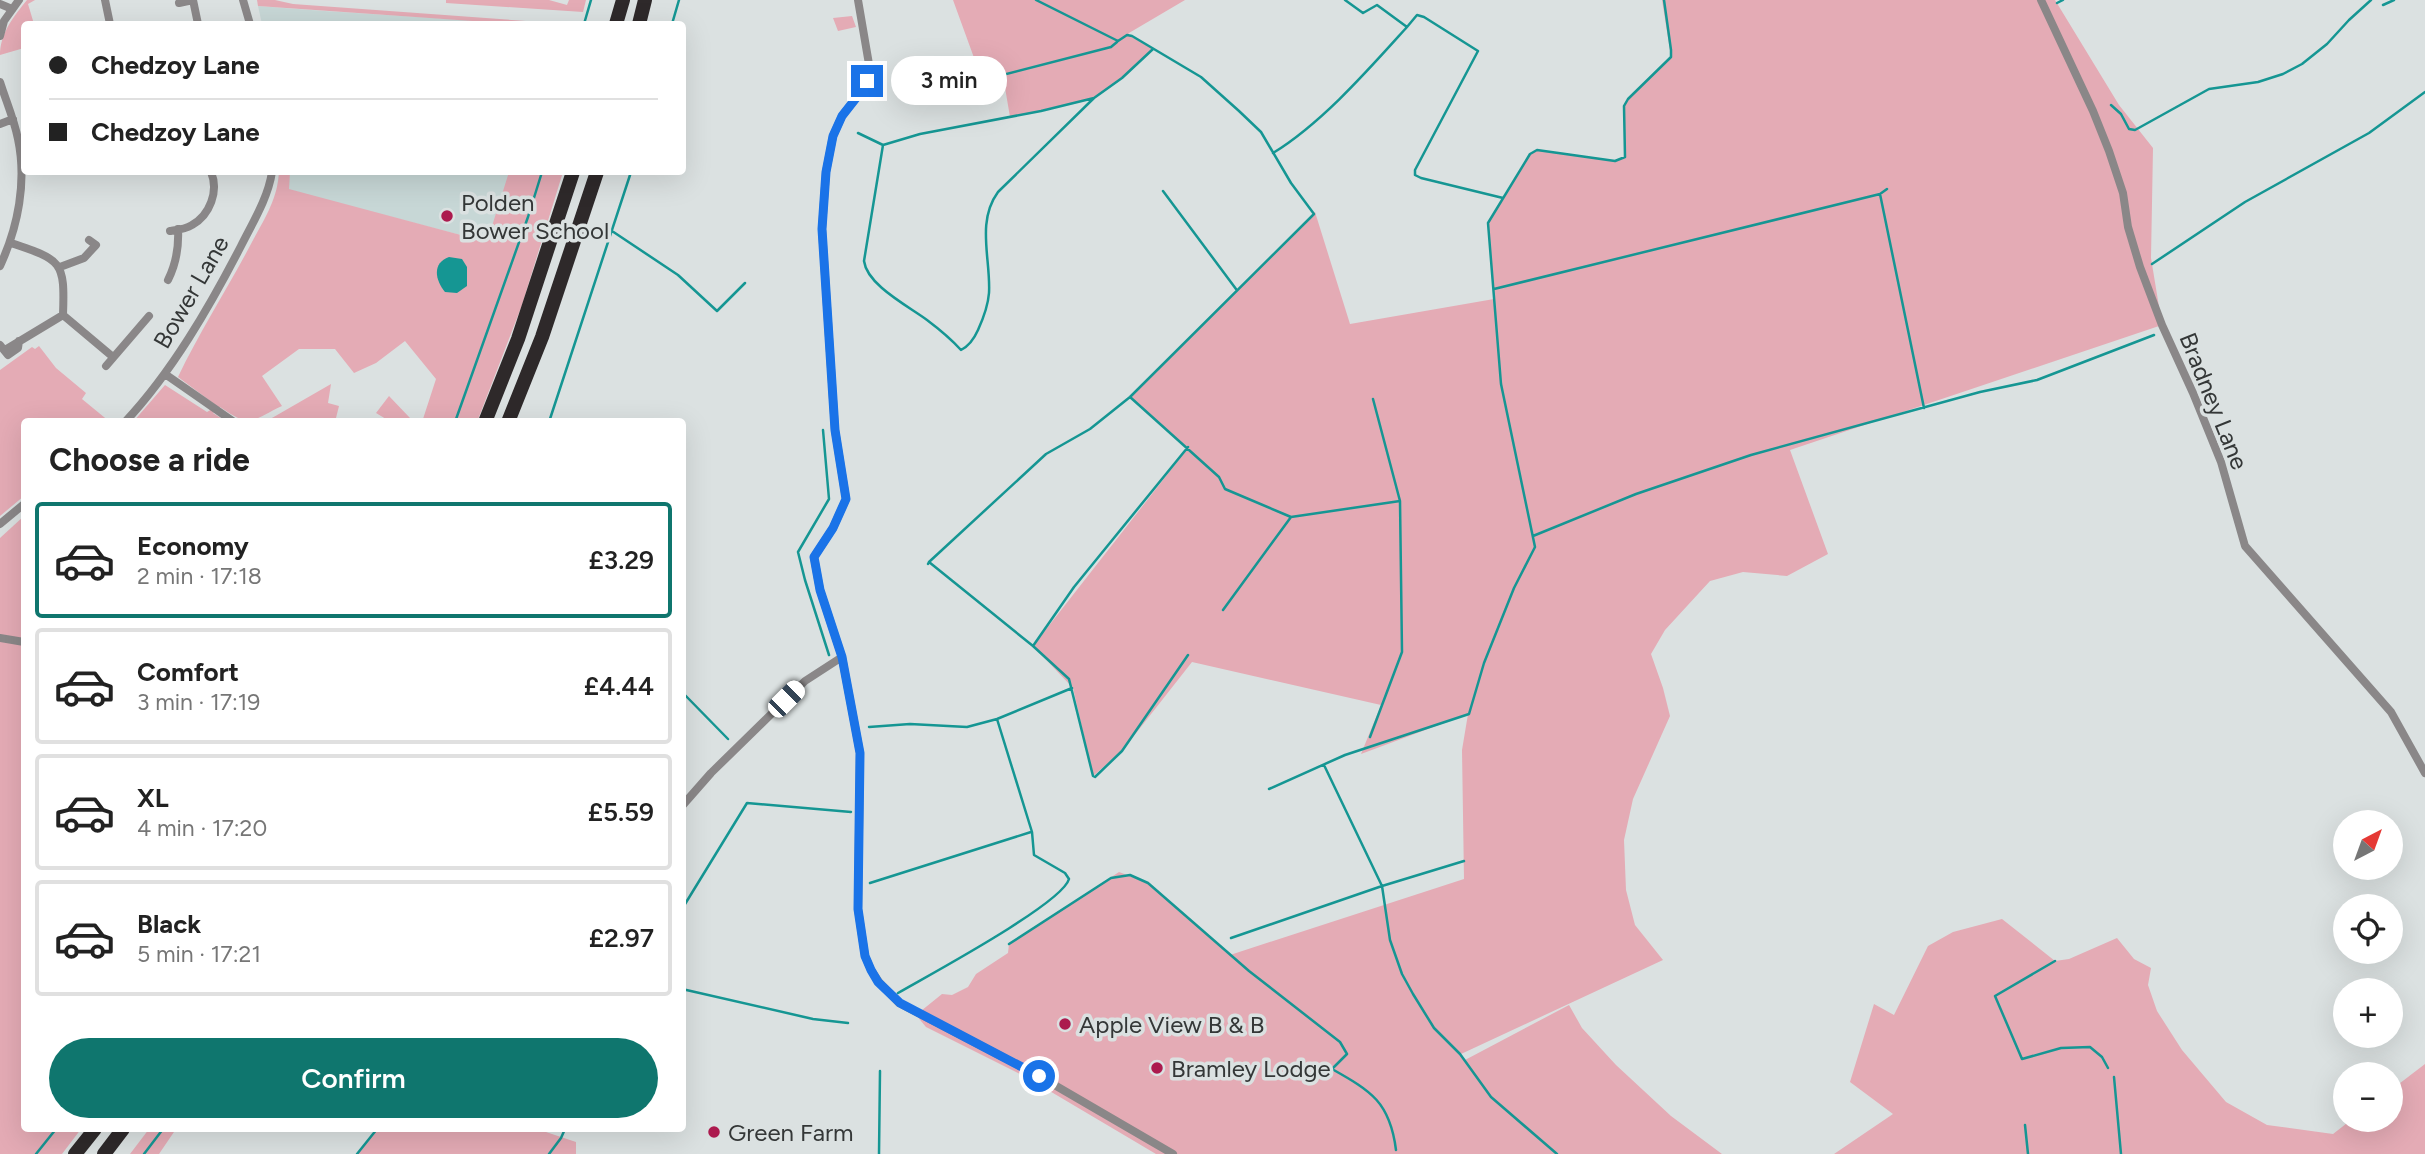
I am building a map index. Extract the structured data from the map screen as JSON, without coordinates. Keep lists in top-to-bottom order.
{
  "streets": {
    "street": ["Bower Lane", "Bradney Lane"]
  },
  "places": [
    "Polden Bower School",
    "Apple View B & B",
    "Bramley Lodge",
    "Green Farm"
  ],
  "north": "top right",
  "page": {
    "banner": ["Chedzoy Lane", "Chedzoy Lane"],
    "bubble": "3 min",
    "heading": "Choose a ride",
    "list": [
      {
        "name": "Economy",
        "note": "2 min · 17:18",
        "value": "£3.29"
      },
      {
        "name": "Comfort",
        "note": "3 min · 17:19",
        "value": "£4.44"
      },
      {
        "name": "XL",
        "note": "4 min · 17:20",
        "value": "£5.59"
      },
      {
        "name": "Black",
        "note": "5 min · 17:21",
        "value": "£2.97"
      }
    ],
    "map_buttons": ["+", "−"],
    "buttons": "Confirm"
  }
}
